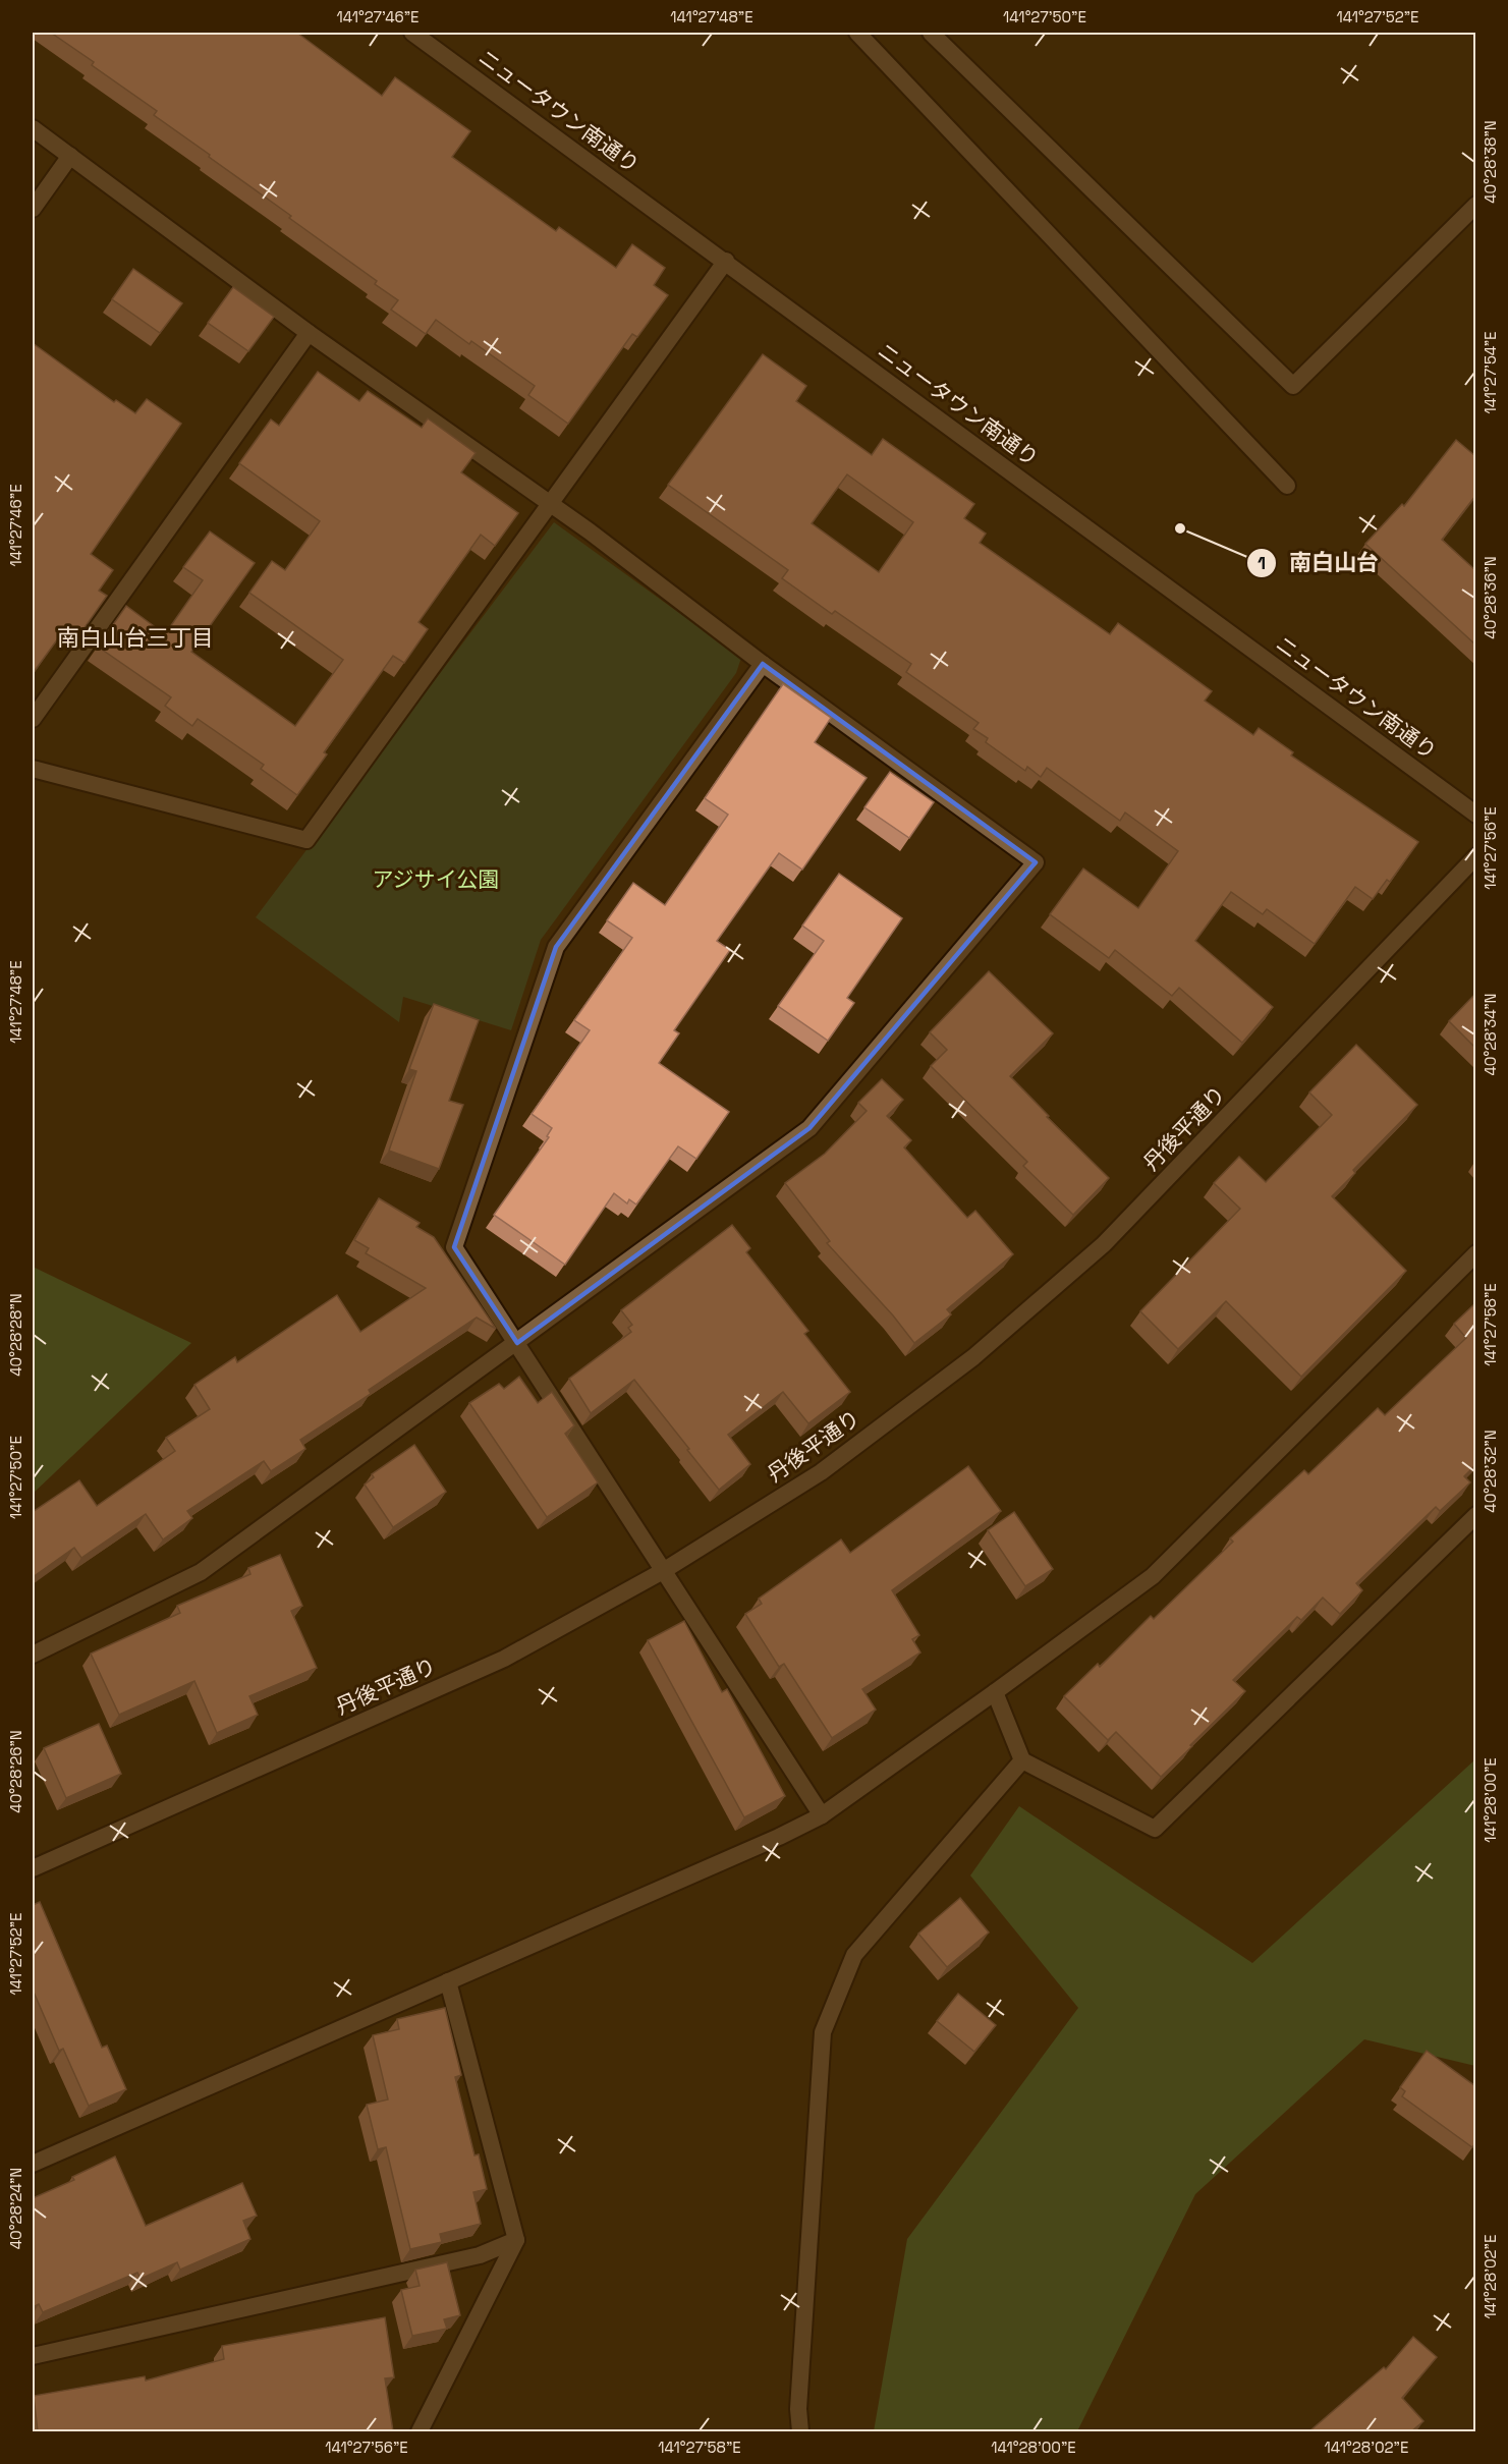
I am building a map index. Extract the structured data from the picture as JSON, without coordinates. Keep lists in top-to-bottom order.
{
  "streets": {
    "street": ["ニュータウン南通り", "丹後平通り"]
  },
  "districts": ["南白山台三丁目"],
  "parks": ["アジサイ公園"],
  "places": ["南白山台"],
  "coordinates": [
    "141°27'46\"E",
    "141°27'48\"E",
    "141°27'50\"E",
    "141°27'52\"E",
    "40°28'38\"N",
    "141°27'54\"E",
    "40°28'36\"N",
    "141°27'56\"E",
    "40°28'34\"N",
    "141°27'58\"E",
    "40°28'28\"N",
    "40°28'32\"N",
    "40°28'26\"N",
    "141°28'00\"E",
    "40°28'24\"N",
    "141°28'02\"E"
  ]
}
